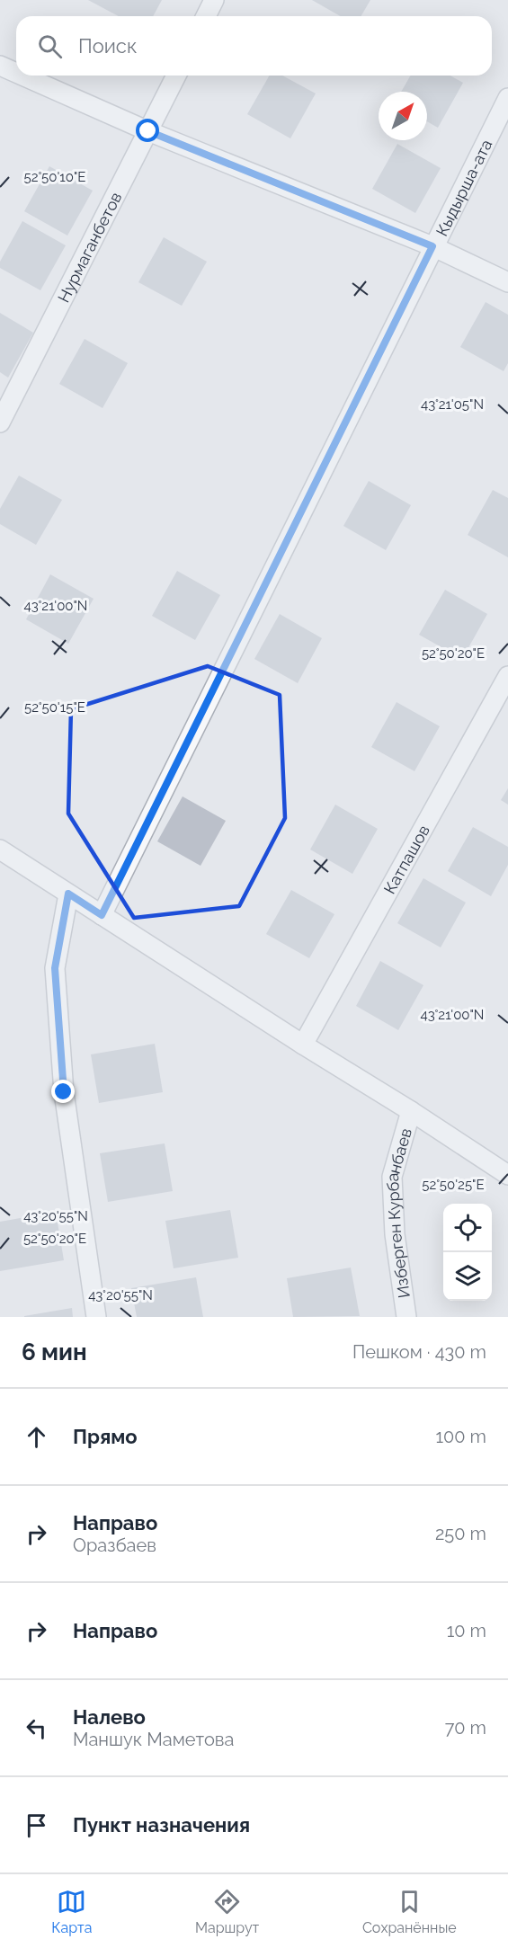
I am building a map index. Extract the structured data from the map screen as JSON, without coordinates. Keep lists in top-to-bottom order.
{
  "streets": {
    "street": [
      "Кыдырша-ата",
      "Нурмаганбетов",
      "Катпашов",
      "Изберген Курбанбаев"
    ]
  },
  "north": "top right",
  "page": {
    "search": "Поиск",
    "heading": ["6 мин", "Пешком · 430 m"],
    "list": [
      ["Прямо", "100 m"],
      ["Направо", "Оразбаев", "250 m"],
      ["Направо", "10 m"],
      ["Налево", "Маншук Маметова", "70 m"],
      "Пункт назначения"
    ],
    "nav": ["Карта", "Маршрут", "Сохранённые"]
  },
  "coordinates": [
    "52°50'10\"E",
    "43°21'05\"N",
    "43°21'00\"N",
    "52°50'20\"E",
    "52°50'15\"E",
    "52°50'25\"E",
    "43°20'55\"N"
  ]
}
